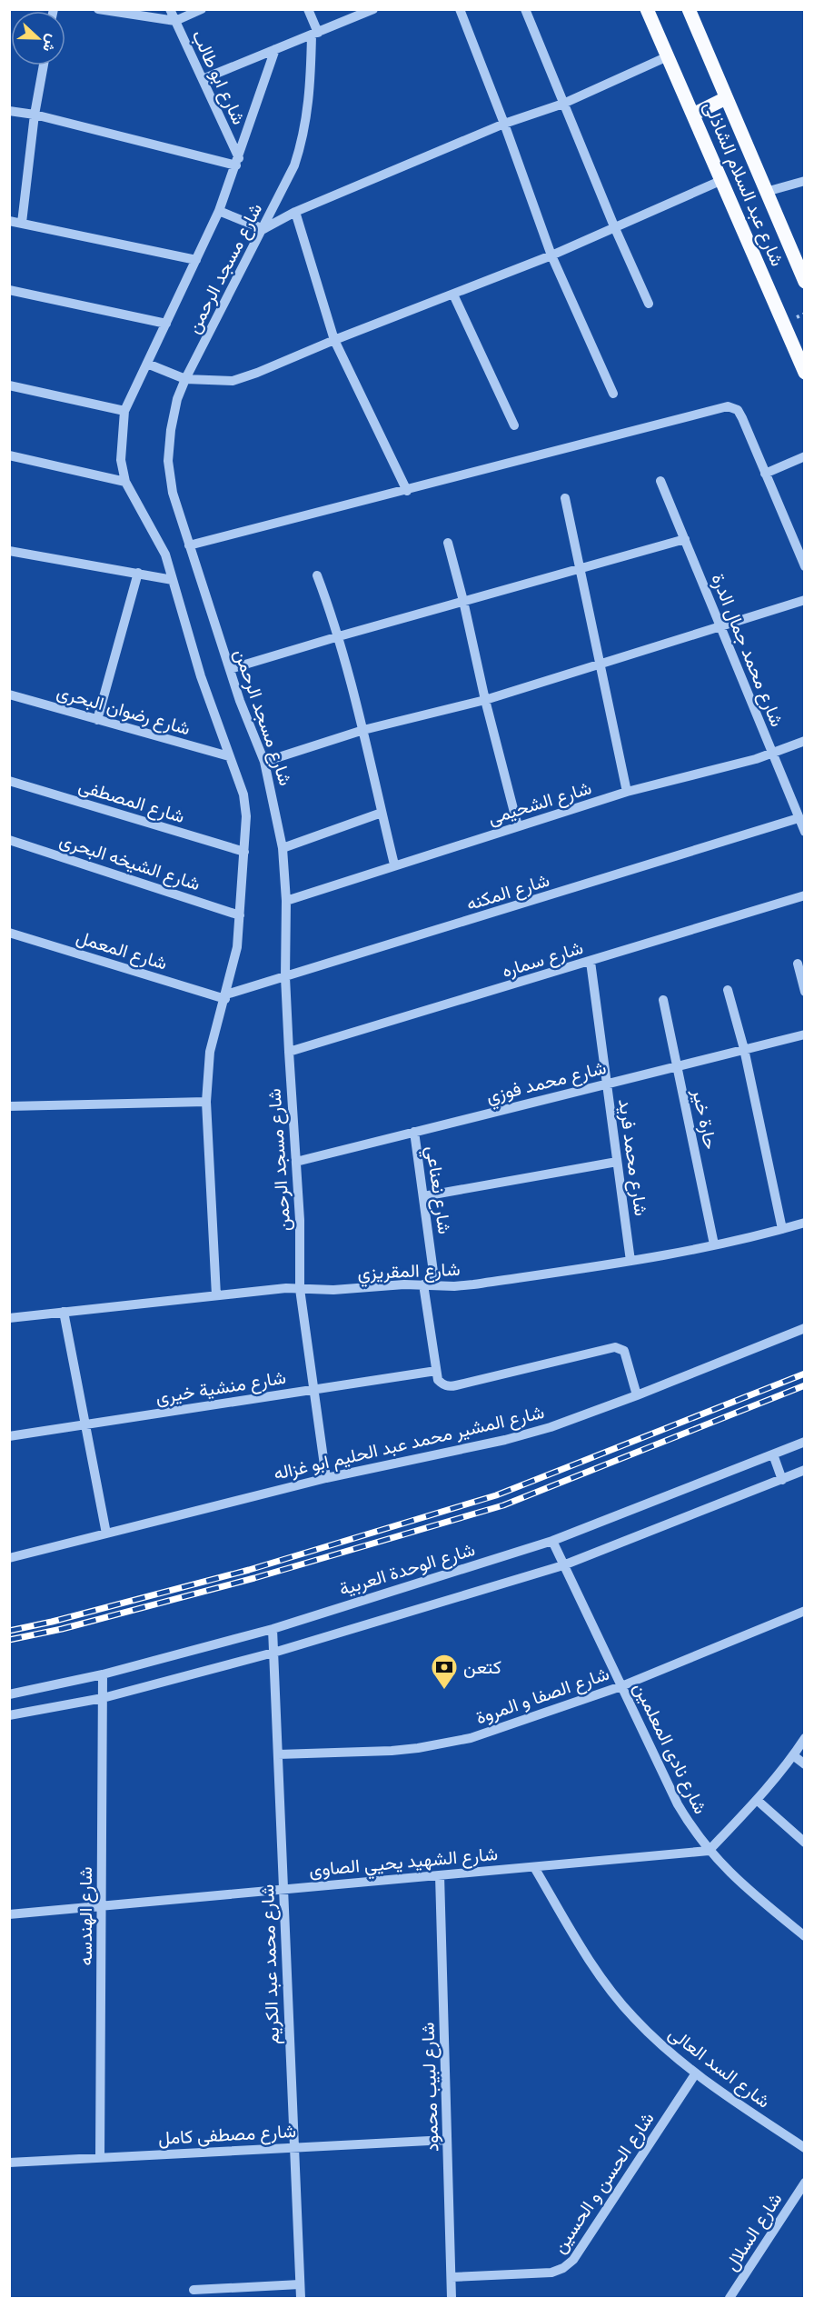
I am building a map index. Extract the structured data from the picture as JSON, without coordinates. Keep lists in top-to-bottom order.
{
  "streets": {
    "main road": ["شارع عبد السلام الشاذلى"],
    "street": [
      "شارع ابو طالب",
      "شارع مسجد الرحمن",
      "شارع محمد جمال الدرة",
      "شارع رضوان البحرى",
      "شارع المصطفى",
      "شارع الشحيمى",
      "شارع الشيخه البحرى",
      "شارع المكنه",
      "شارع المعمل",
      "شارع سماره",
      "شارع محمد فوزي",
      "حارة خير",
      "شارع محمد فريد",
      "شارع نعناعي",
      "شارع المقريزي",
      "شارع منشية خيرى",
      "شارع المشير محمد عبد الحليم ابو غزاله",
      "شارع الوحدة العربية",
      "شارع الصفا و المروة",
      "شارع نادى المعلمين",
      "شارع الشهيد يحيي الصاوى",
      "شارع الهندسه",
      "شارع محمد عبد الكريم",
      "شارع السد العالى",
      "شارع لبيب محمود",
      "شارع مصطفى كامل",
      "شارع الحسن و الحسين",
      "شارع السلال"
    ]
  },
  "crossings": [
    ["شارع ابو طالب", "شارع مسجد الرحمن"],
    ["شارع مسجد الرحمن", "شارع رضوان البحرى"],
    ["شارع مسجد الرحمن", "شارع المصطفى"],
    ["شارع مسجد الرحمن", "شارع الشحيمى"],
    ["شارع مسجد الرحمن", "شارع الشيخه البحرى"],
    ["شارع مسجد الرحمن", "شارع المكنه"],
    ["شارع مسجد الرحمن", "شارع المعمل"],
    ["شارع مسجد الرحمن", "شارع سماره"],
    ["شارع مسجد الرحمن", "شارع محمد فوزي"],
    ["شارع مسجد الرحمن", "شارع المقريزي"],
    ["شارع مسجد الرحمن", "شارع منشية خيرى"],
    ["شارع مسجد الرحمن", "شارع المشير محمد عبد الحليم ابو غزاله"],
    ["شارع محمد جمال الدرة", "شارع الشحيمى"],
    ["شارع محمد جمال الدرة", "شارع المكنه"],
    ["شارع المكنه", "شارع المعمل"],
    ["شارع سماره", "شارع محمد فريد"],
    ["شارع محمد فوزي", "حارة خير"],
    ["شارع محمد فوزي", "شارع محمد فريد"],
    ["شارع محمد فوزي", "شارع نعناعي"],
    ["حارة خير", "شارع المقريزي"],
    ["شارع محمد فريد", "شارع المقريزي"],
    ["شارع نعناعي", "شارع المقريزي"],
    ["شارع الوحدة العربية", "شارع نادى المعلمين"],
    ["شارع الوحدة العربية", "شارع الهندسه"],
    ["شارع الوحدة العربية", "شارع محمد عبد الكريم"],
    ["شارع الصفا و المروة", "شارع نادى المعلمين"],
    ["شارع الصفا و المروة", "شارع محمد عبد الكريم"],
    ["شارع نادى المعلمين", "شارع الشهيد يحيي الصاوى"],
    ["شارع الشهيد يحيي الصاوى", "شارع الهندسه"],
    ["شارع الشهيد يحيي الصاوى", "شارع محمد عبد الكريم"],
    ["شارع الشهيد يحيي الصاوى", "شارع السد العالى"],
    ["شارع الشهيد يحيي الصاوى", "شارع لبيب محمود"],
    ["شارع الهندسه", "شارع مصطفى كامل"],
    ["شارع محمد عبد الكريم", "شارع مصطفى كامل"],
    ["شارع السد العالى", "شارع الحسن و الحسين"],
    ["شارع لبيب محمود", "شارع مصطفى كامل"],
    ["شارع لبيب محمود", "شارع الحسن و الحسين"]
  ],
  "places": {
    "bank": ["كتعن"]
  },
  "north": "right"
}
